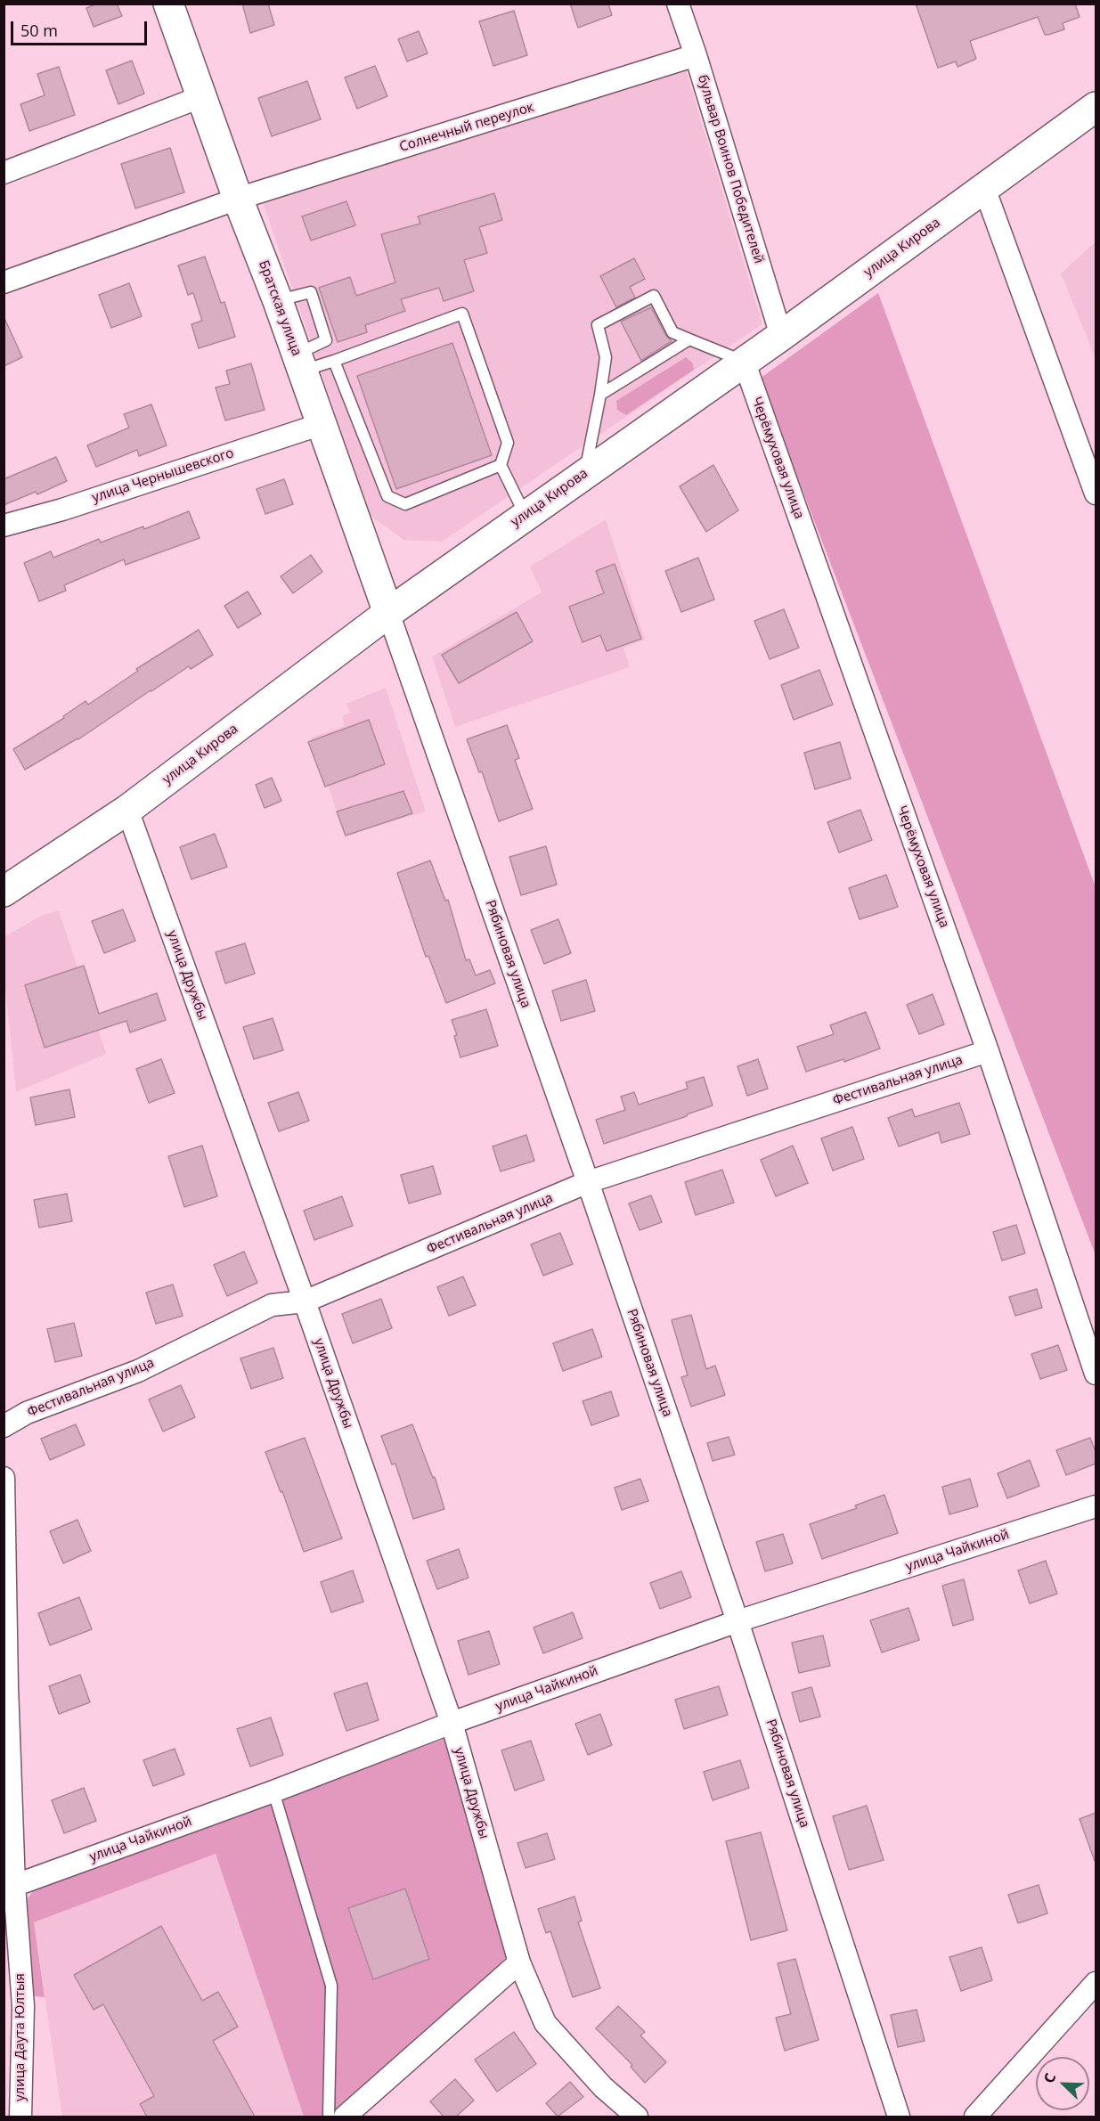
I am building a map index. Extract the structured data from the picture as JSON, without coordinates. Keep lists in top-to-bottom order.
{
  "streets": {
    "main road": ["улица Кирова", "Братская улица"],
    "street": [
      "Солнечный переулок",
      "бульвар Воинов Победителей",
      "Черёмуховая улица",
      "улица Чернышевского",
      "Рябиновая улица",
      "улица Дружбы",
      "Фестивальная улица",
      "улица Чайкиной",
      "улица Даута Юлтыя"
    ]
  },
  "crossings": [
    ["Солнечный переулок", "бульвар Воинов Победителей"],
    ["Солнечный переулок", "Братская улица"],
    ["бульвар Воинов Победителей", "улица Кирова"],
    ["улица Кирова", "Братская улица"],
    ["улица Кирова", "Черёмуховая улица"],
    ["улица Кирова", "Рябиновая улица"],
    ["улица Кирова", "улица Дружбы"],
    ["Братская улица", "улица Чернышевского"],
    ["Братская улица", "Рябиновая улица"],
    ["Черёмуховая улица", "Фестивальная улица"],
    ["Рябиновая улица", "Фестивальная улица"],
    ["Рябиновая улица", "улица Чайкиной"],
    ["улица Дружбы", "Фестивальная улица"],
    ["улица Дружбы", "улица Чайкиной"],
    ["улица Чайкиной", "улица Даута Юлтыя"]
  ],
  "scale_bar": "50 m",
  "north": "top left"
}
